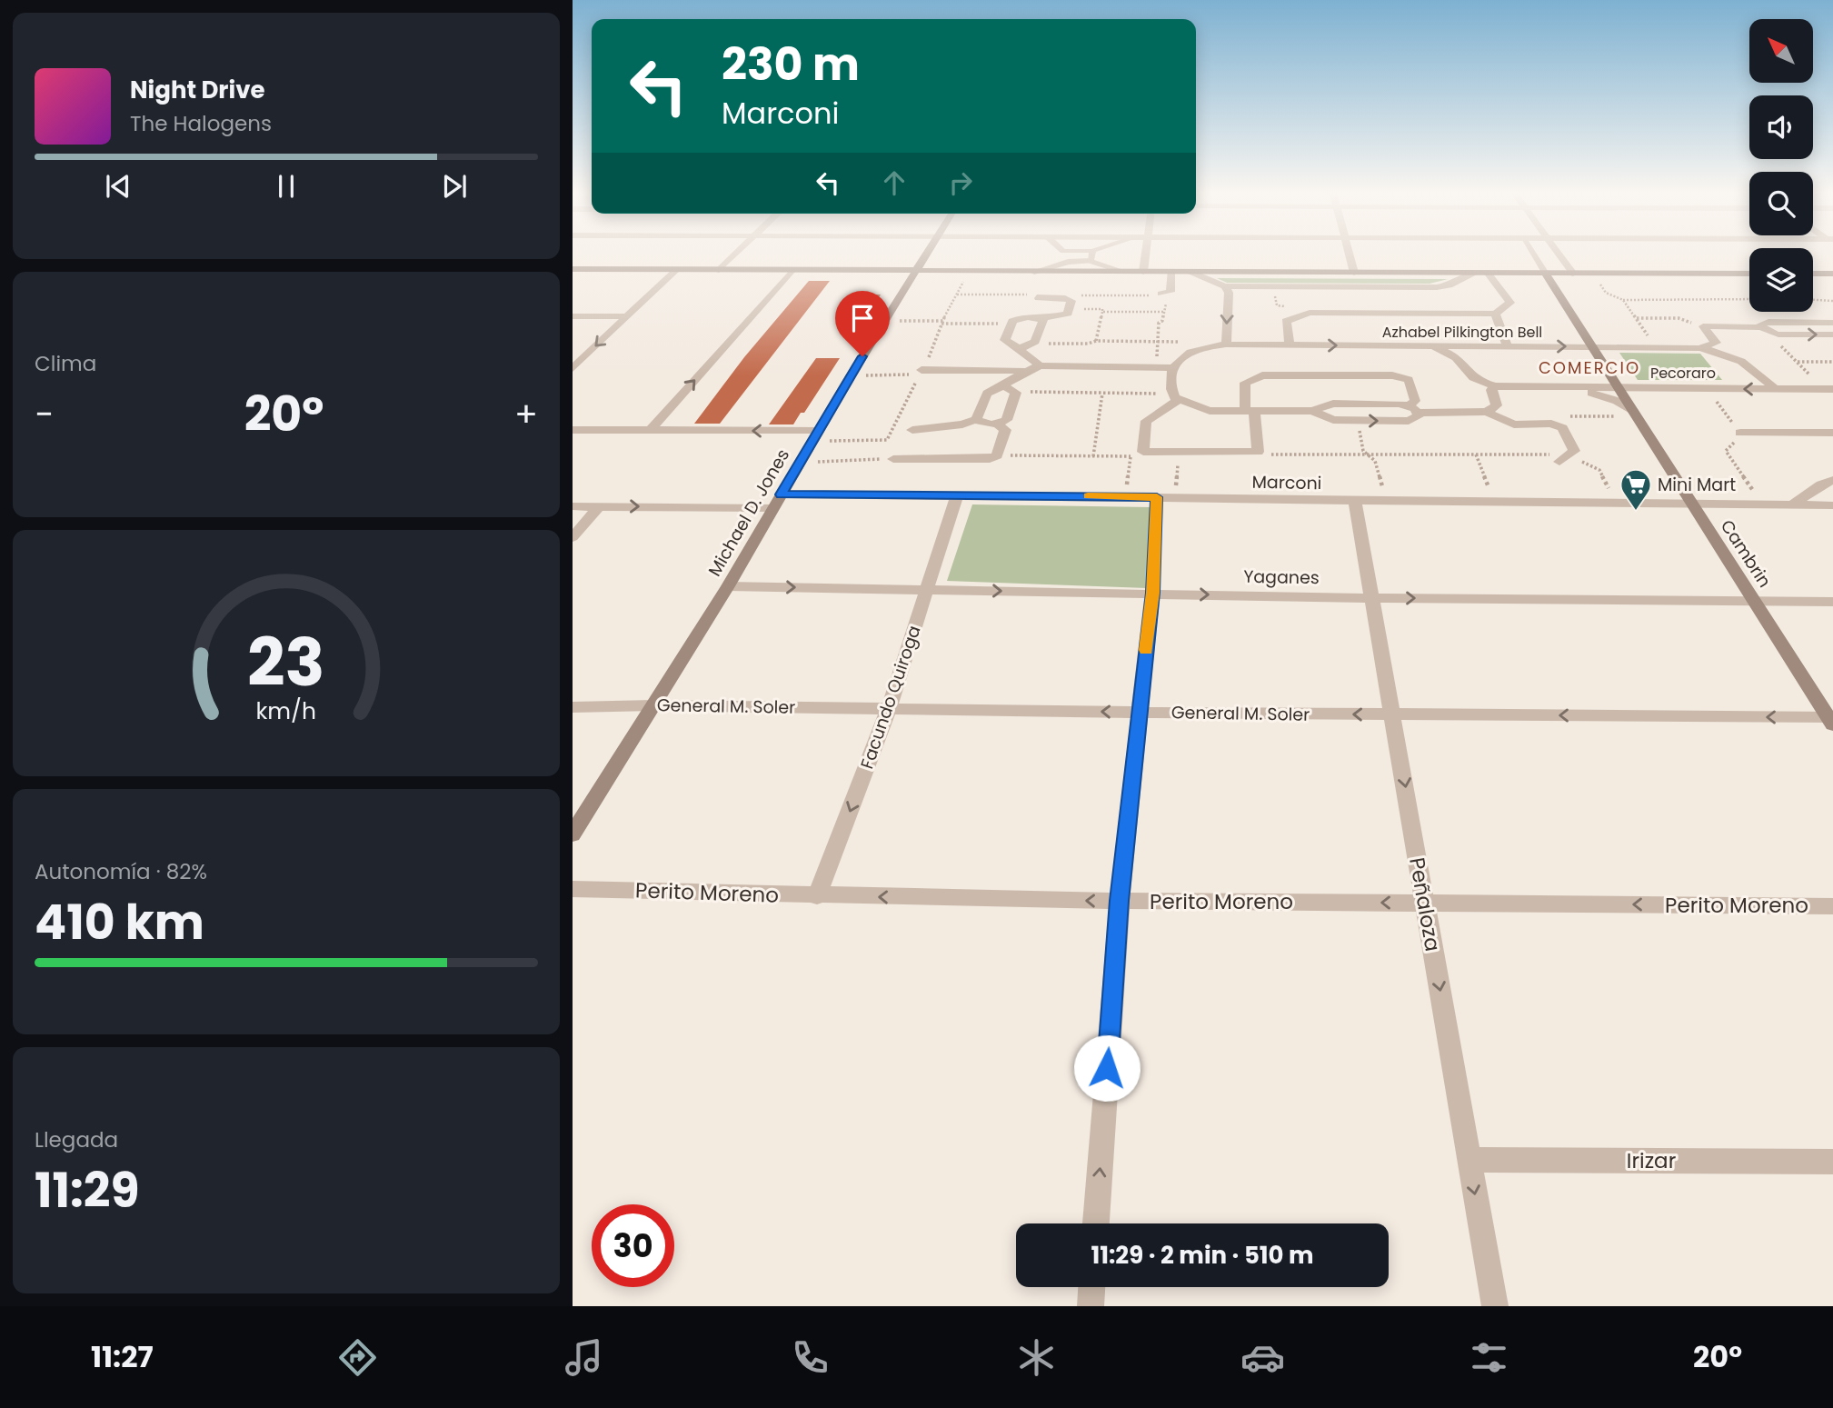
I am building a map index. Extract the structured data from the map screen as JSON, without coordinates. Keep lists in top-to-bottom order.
{
  "streets": {
    "street": [
      "Azhabel Pilkington Bell",
      "Pecoraro",
      "Marconi",
      "Michael D. Jones",
      "Cambrin",
      "Yaganes",
      "Facundo Quiroga",
      "General M. Soler",
      "Perito Moreno",
      "Peñaloza",
      "Irizar"
    ]
  },
  "crossings": [
    ["Azhabel Pilkington Bell", "Pecoraro"],
    ["Azhabel Pilkington Bell", "Cambrin"],
    ["Pecoraro", "Cambrin"],
    ["Marconi", "Michael D. Jones"],
    ["Marconi", "Cambrin"],
    ["Marconi", "Facundo Quiroga"],
    ["Marconi", "Peñaloza"],
    ["Michael D. Jones", "Yaganes"],
    ["Michael D. Jones", "General M. Soler"],
    ["Cambrin", "Yaganes"],
    ["Cambrin", "General M. Soler"],
    ["Yaganes", "Facundo Quiroga"],
    ["Yaganes", "Peñaloza"],
    ["Facundo Quiroga", "General M. Soler"],
    ["Facundo Quiroga", "Perito Moreno"],
    ["General M. Soler", "Peñaloza"],
    ["Perito Moreno", "Peñaloza"],
    ["Peñaloza", "Irizar"]
  ],
  "one_way": [
    "Yaganes",
    "Facundo Quiroga",
    "General M. Soler",
    "Perito Moreno",
    "Peñaloza"
  ],
  "districts": ["COMERCIO"],
  "places": {
    "supermarket": ["Mini Mart"]
  },
  "north": "top left",
  "page": {
    "turn": ["230 m", "Marconi"],
    "song": ["Night Drive", "The Halogens"],
    "tile": [
      "Clima",
      ["Autonomía · 82%", "410 km"],
      ["Llegada", "11:29"]
    ],
    "heat": ["−", "20°", "+"],
    "limit": "30",
    "trip": "11:29 · 2 min · 510 m",
    "tabs": ["11:27", "20°"],
    "gauge": ["23", "km/h"]
  }
}
